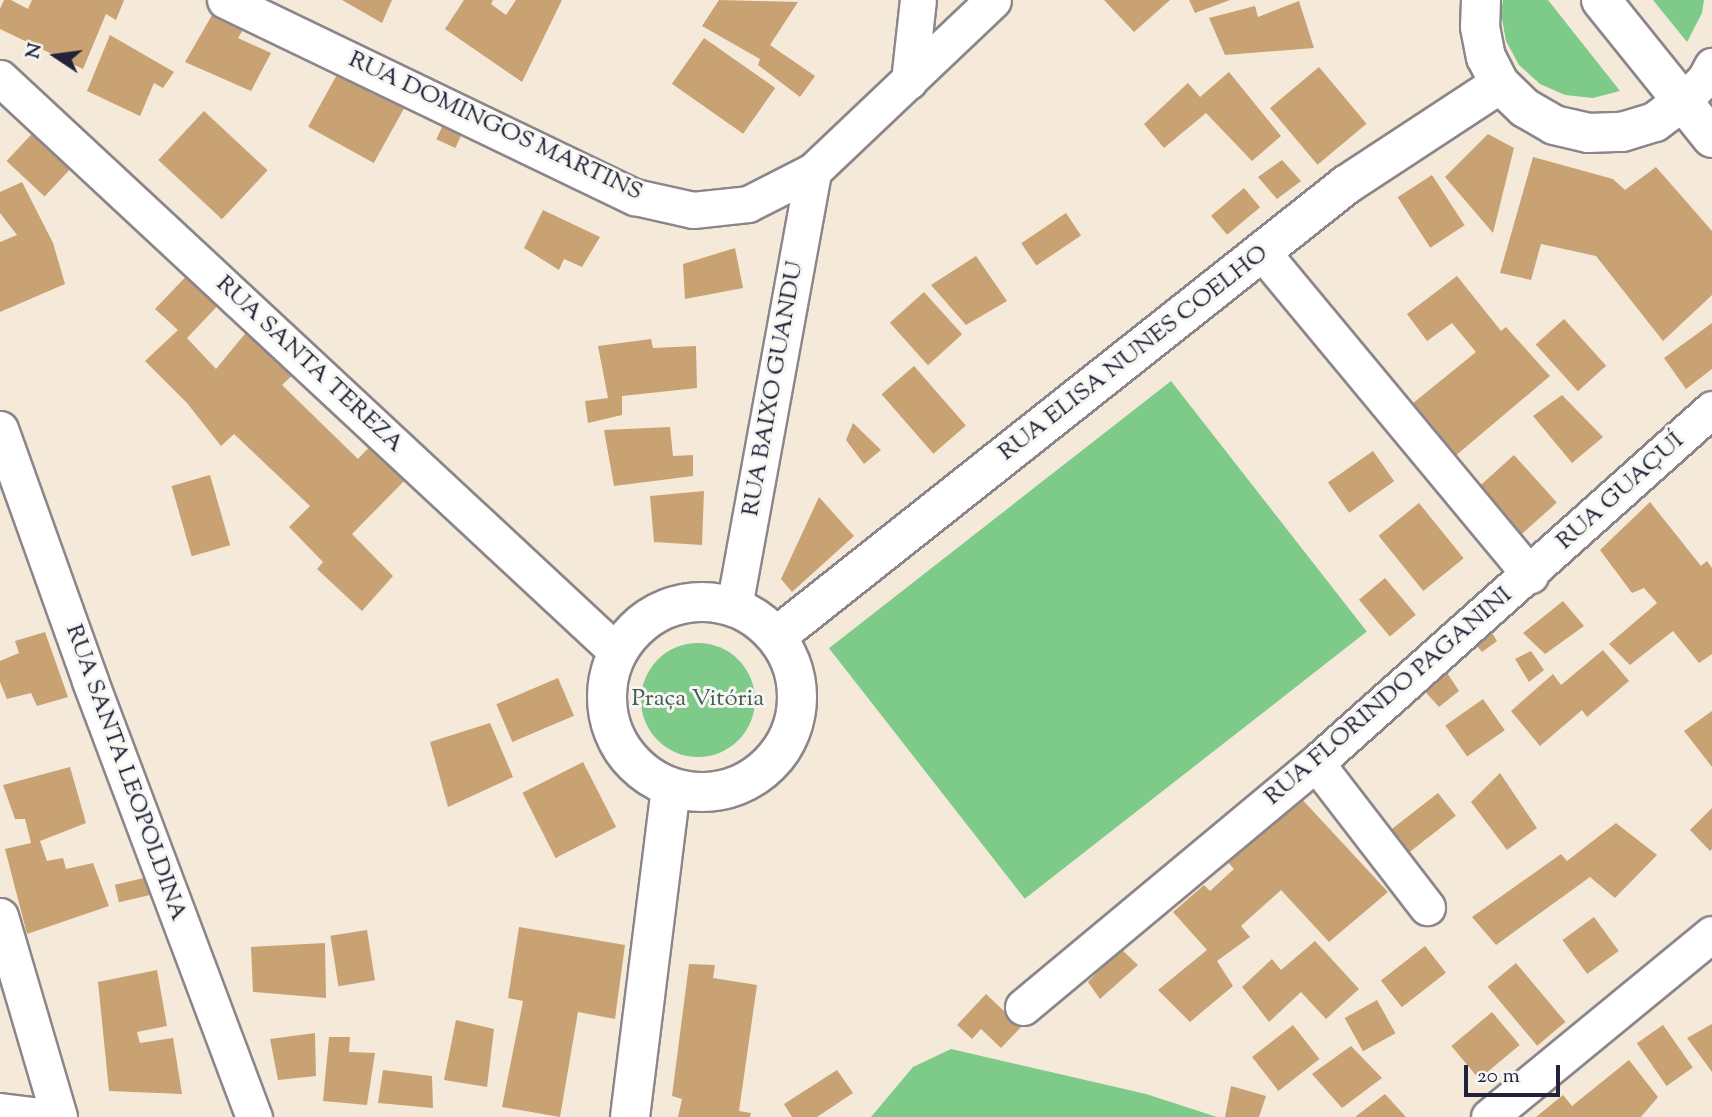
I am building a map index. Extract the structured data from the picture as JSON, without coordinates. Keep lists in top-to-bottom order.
{
  "streets": {
    "street": [
      "RUA DOMINGOS MARTINS",
      "RUA ELISA NUNES COELHO",
      "RUA SANTA TEREZA",
      "RUA BAIXO GUANDU",
      "RUA GUAÇUÍ",
      "RUA FLORINDO PAGANINI",
      "RUA SANTA LEOPOLDINA"
    ]
  },
  "crossings": [
    ["RUA DOMINGOS MARTINS", "RUA BAIXO GUANDU"],
    ["RUA ELISA NUNES COELHO", "RUA SANTA TEREZA"],
    ["RUA ELISA NUNES COELHO", "RUA BAIXO GUANDU"],
    ["RUA ELISA NUNES COELHO", "RUA FLORINDO PAGANINI"],
    ["RUA SANTA TEREZA", "RUA BAIXO GUANDU"],
    ["RUA GUAÇUÍ", "RUA FLORINDO PAGANINI"]
  ],
  "parks": ["Praça Vitória"],
  "scale_bar": "20 m",
  "north": "left"
}
